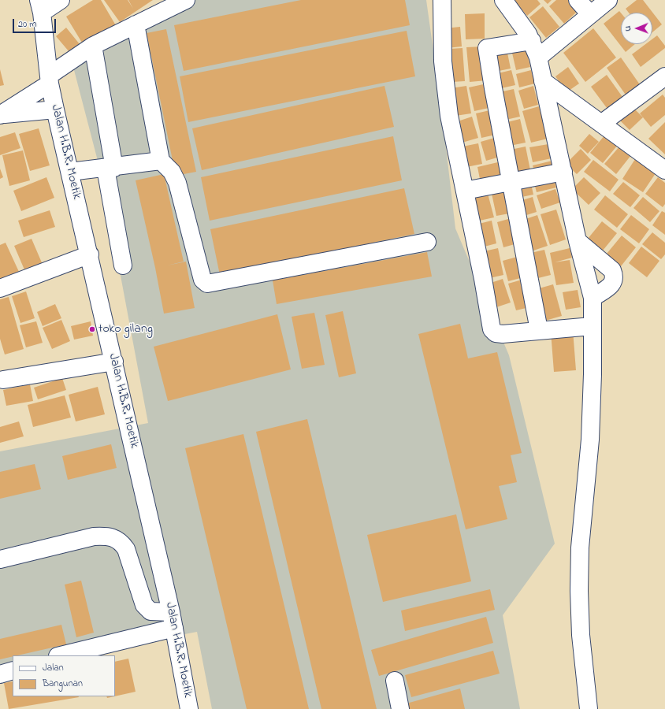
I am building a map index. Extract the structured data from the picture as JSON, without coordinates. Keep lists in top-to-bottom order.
{
  "streets": {
    "street": ["Jalan H.B.R. Moetik"]
  },
  "places": ["toko gilang"],
  "legend": ["Jalan", "Bangunan"],
  "scale_bar": "20 m",
  "north": "left"
}
